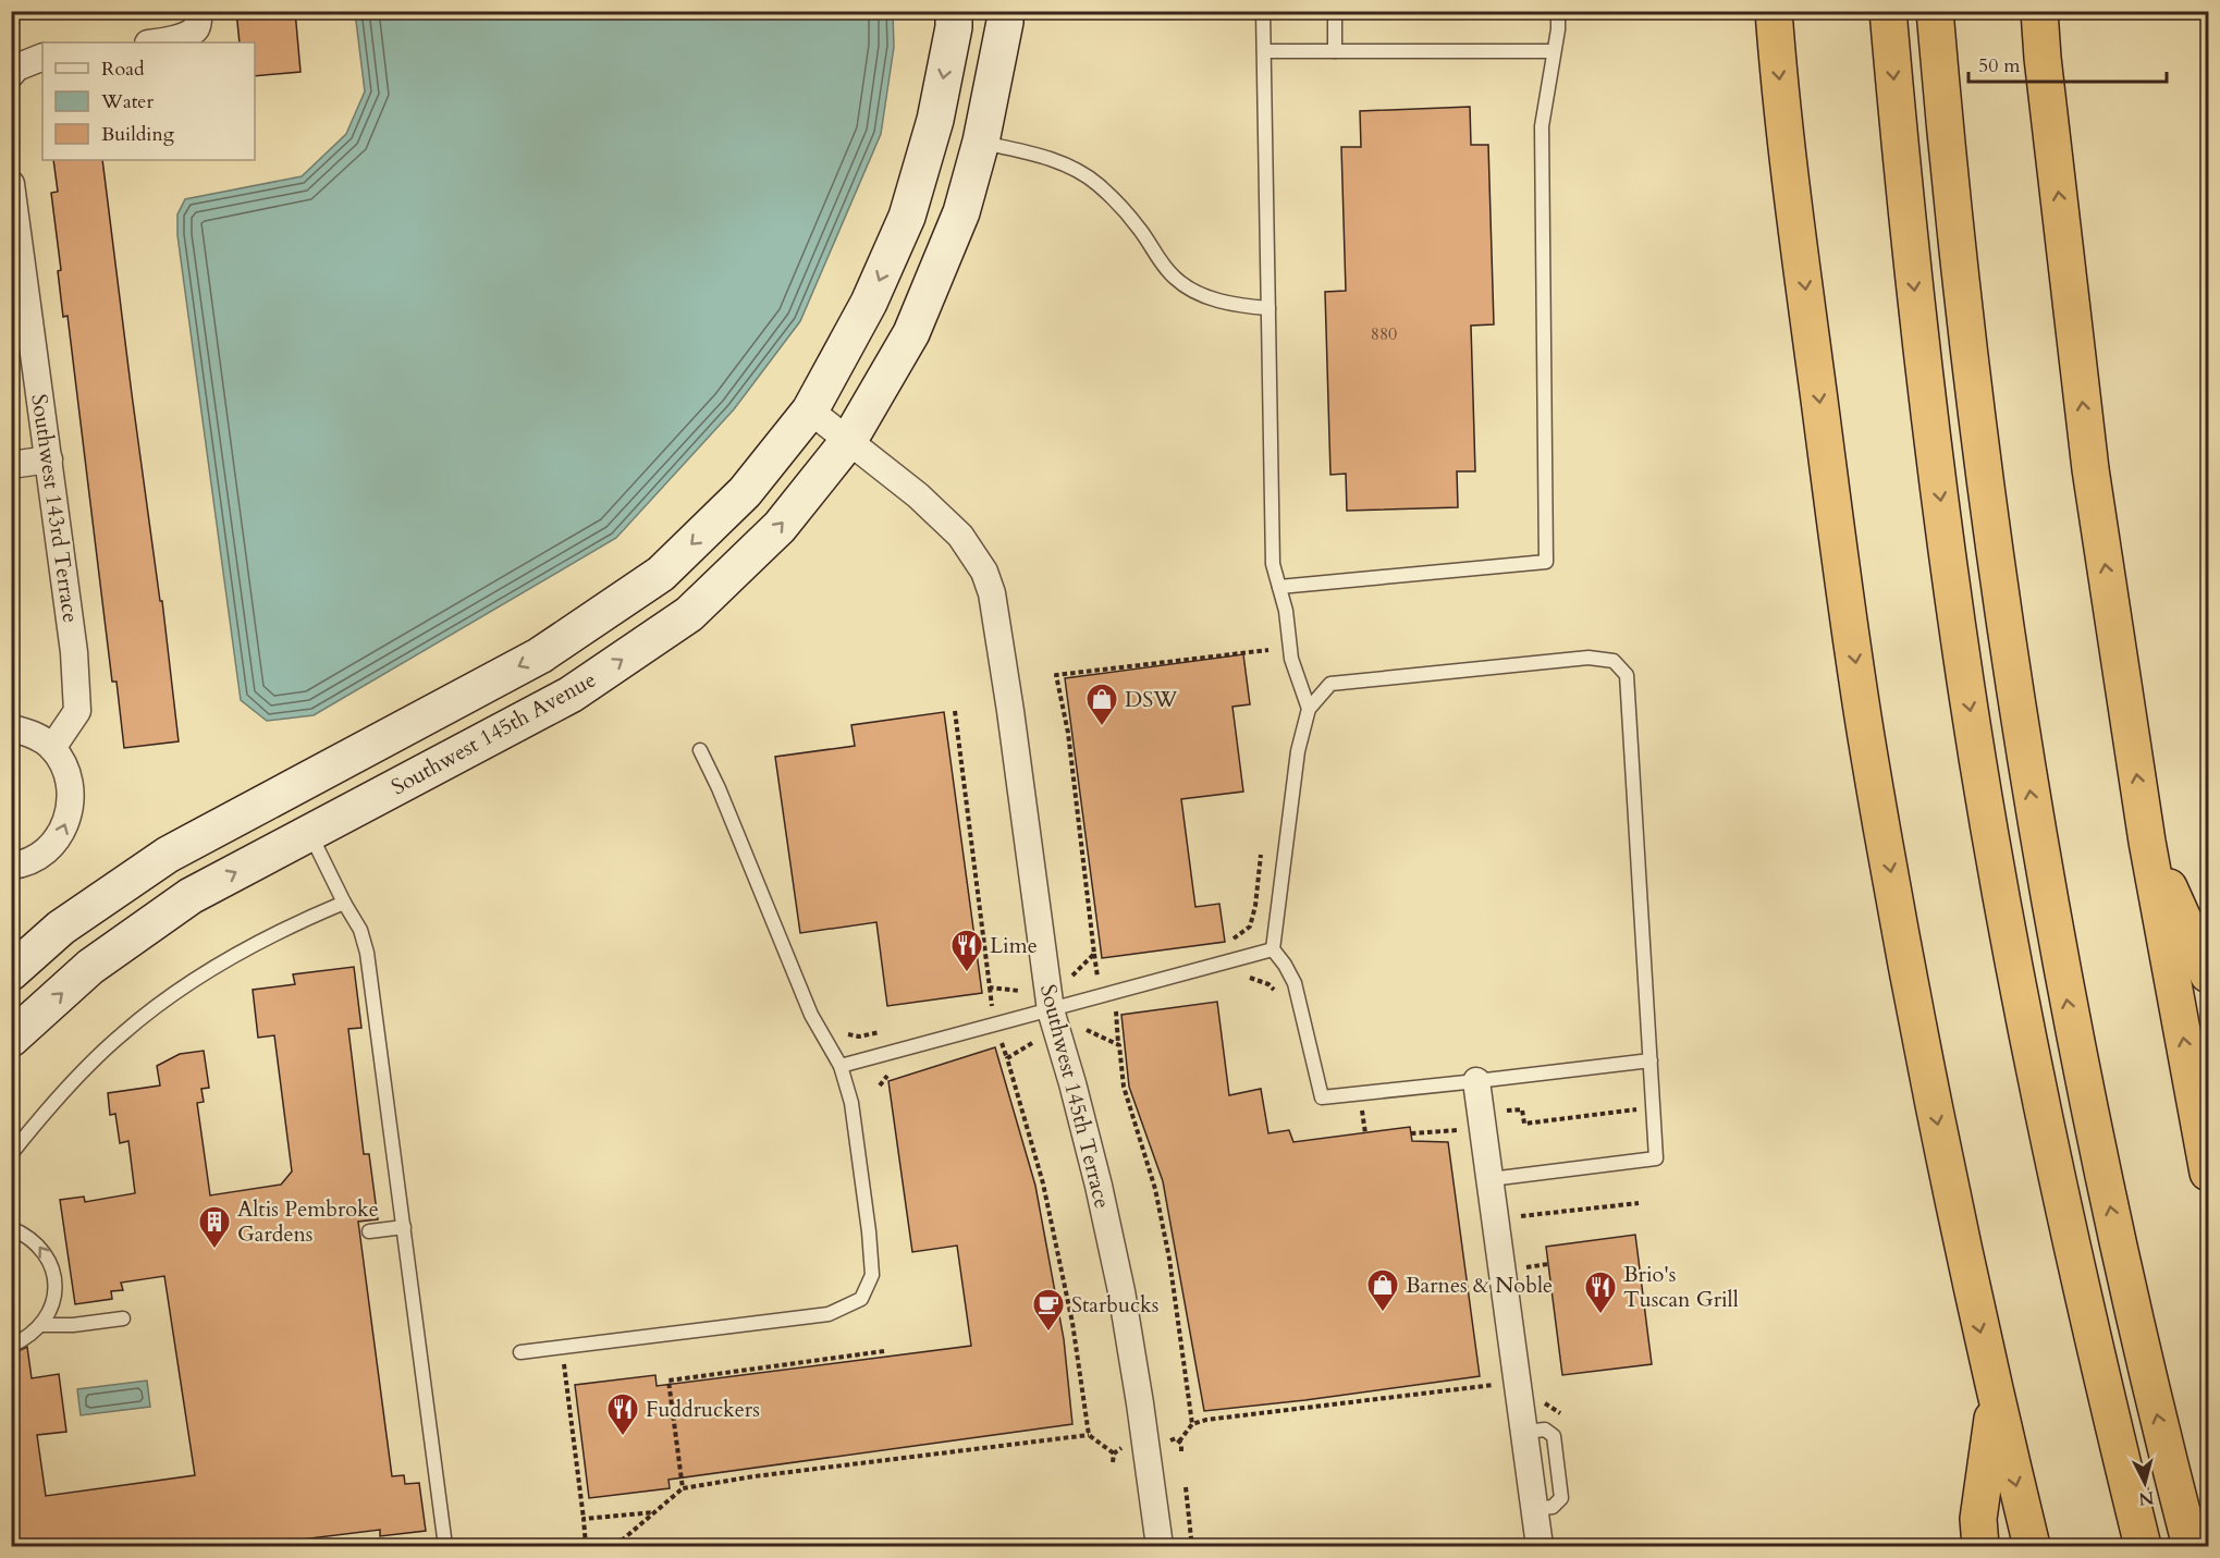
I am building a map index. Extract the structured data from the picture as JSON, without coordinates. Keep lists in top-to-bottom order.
{
  "streets": {
    "street": ["Southwest 143rd Terrace", "Southwest 145th Avenue", "Southwest 145th Terrace"]
  },
  "crossings": [
    ["Southwest 145th Avenue", "Southwest 145th Terrace"]
  ],
  "places": {
    "shop": ["DSW", "Barnes & Noble"],
    "restaurant": ["Lime", "Brio's Tuscan Grill", "Fuddruckers"],
    "building": ["Altis Pembroke Gardens"],
    "cafe": ["Starbucks"]
  },
  "house_numbers": ["880"],
  "legend": ["Road", "Water", "Building"],
  "scale_bar": "50 m",
  "north": "bottom"
}
